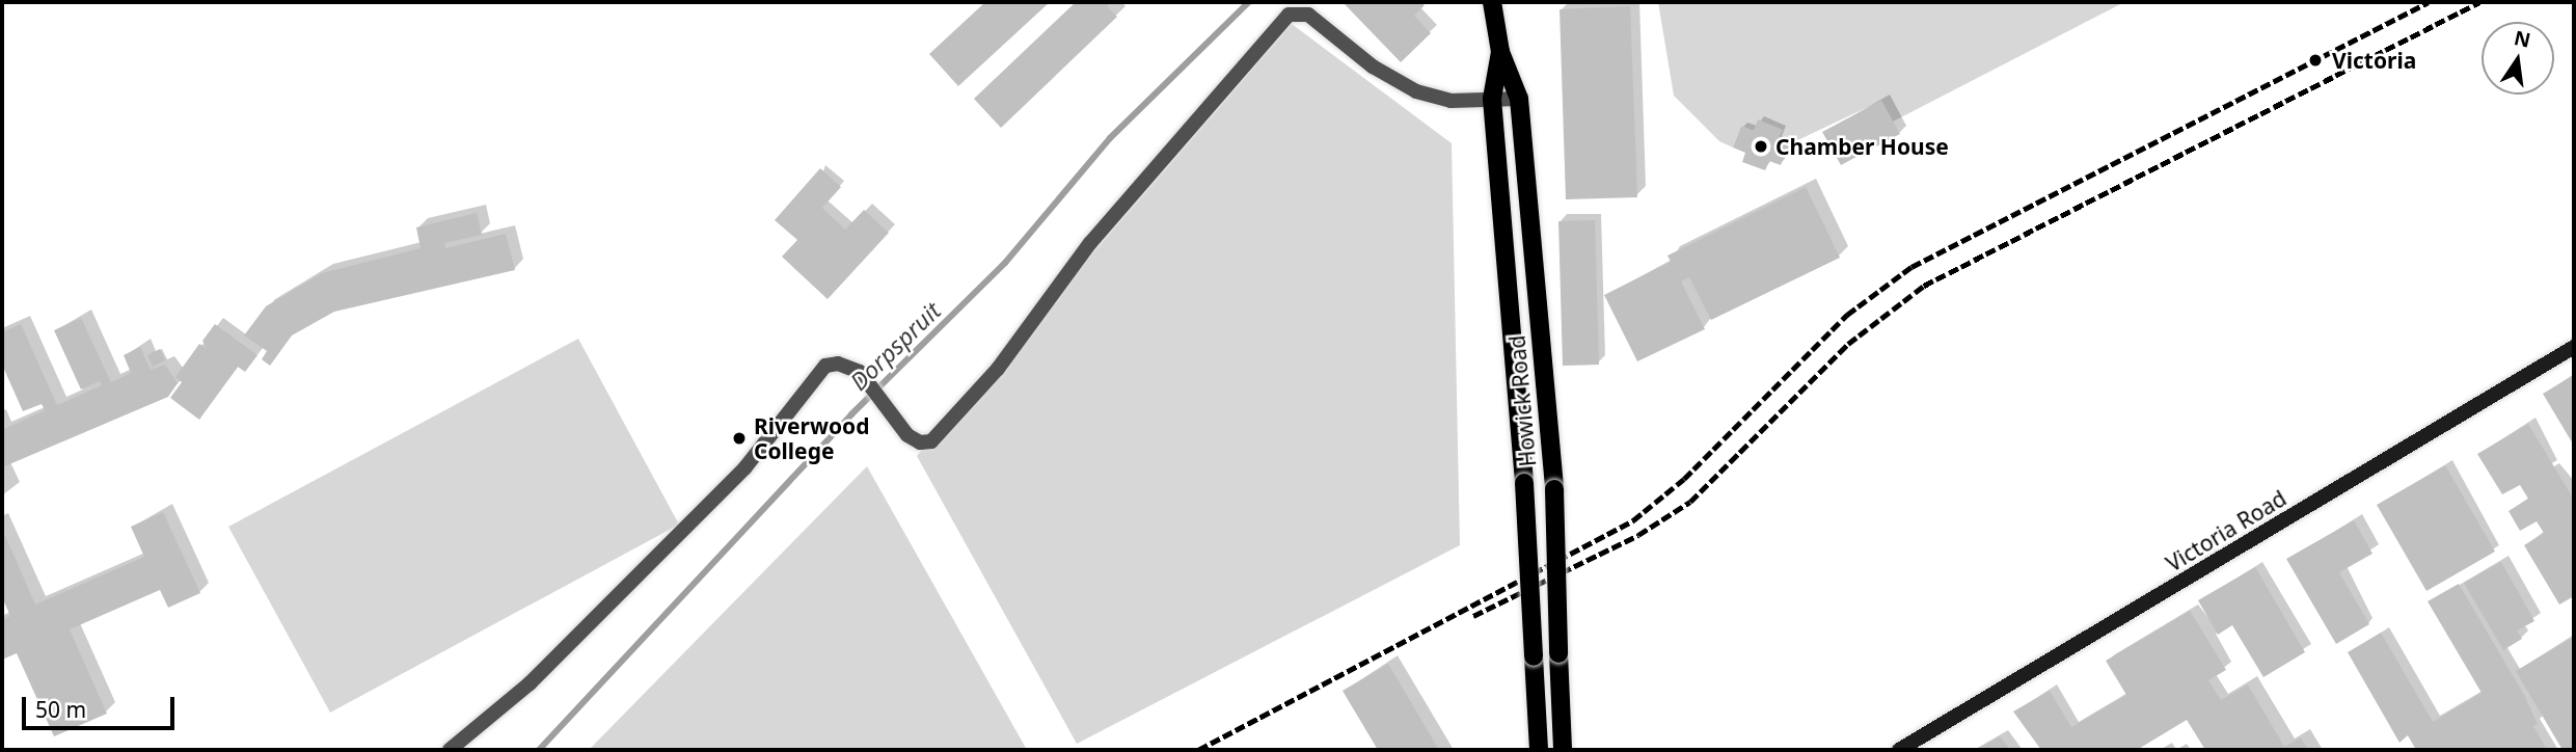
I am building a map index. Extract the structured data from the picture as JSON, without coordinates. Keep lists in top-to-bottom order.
{
  "streets": {
    "main road": ["Howick Road", "Victoria Road"]
  },
  "water": ["Dorpspruit"],
  "places": ["Victoria", "Chamber House", "Riverwood College"],
  "scale_bar": "50 m",
  "north": "top"
}
